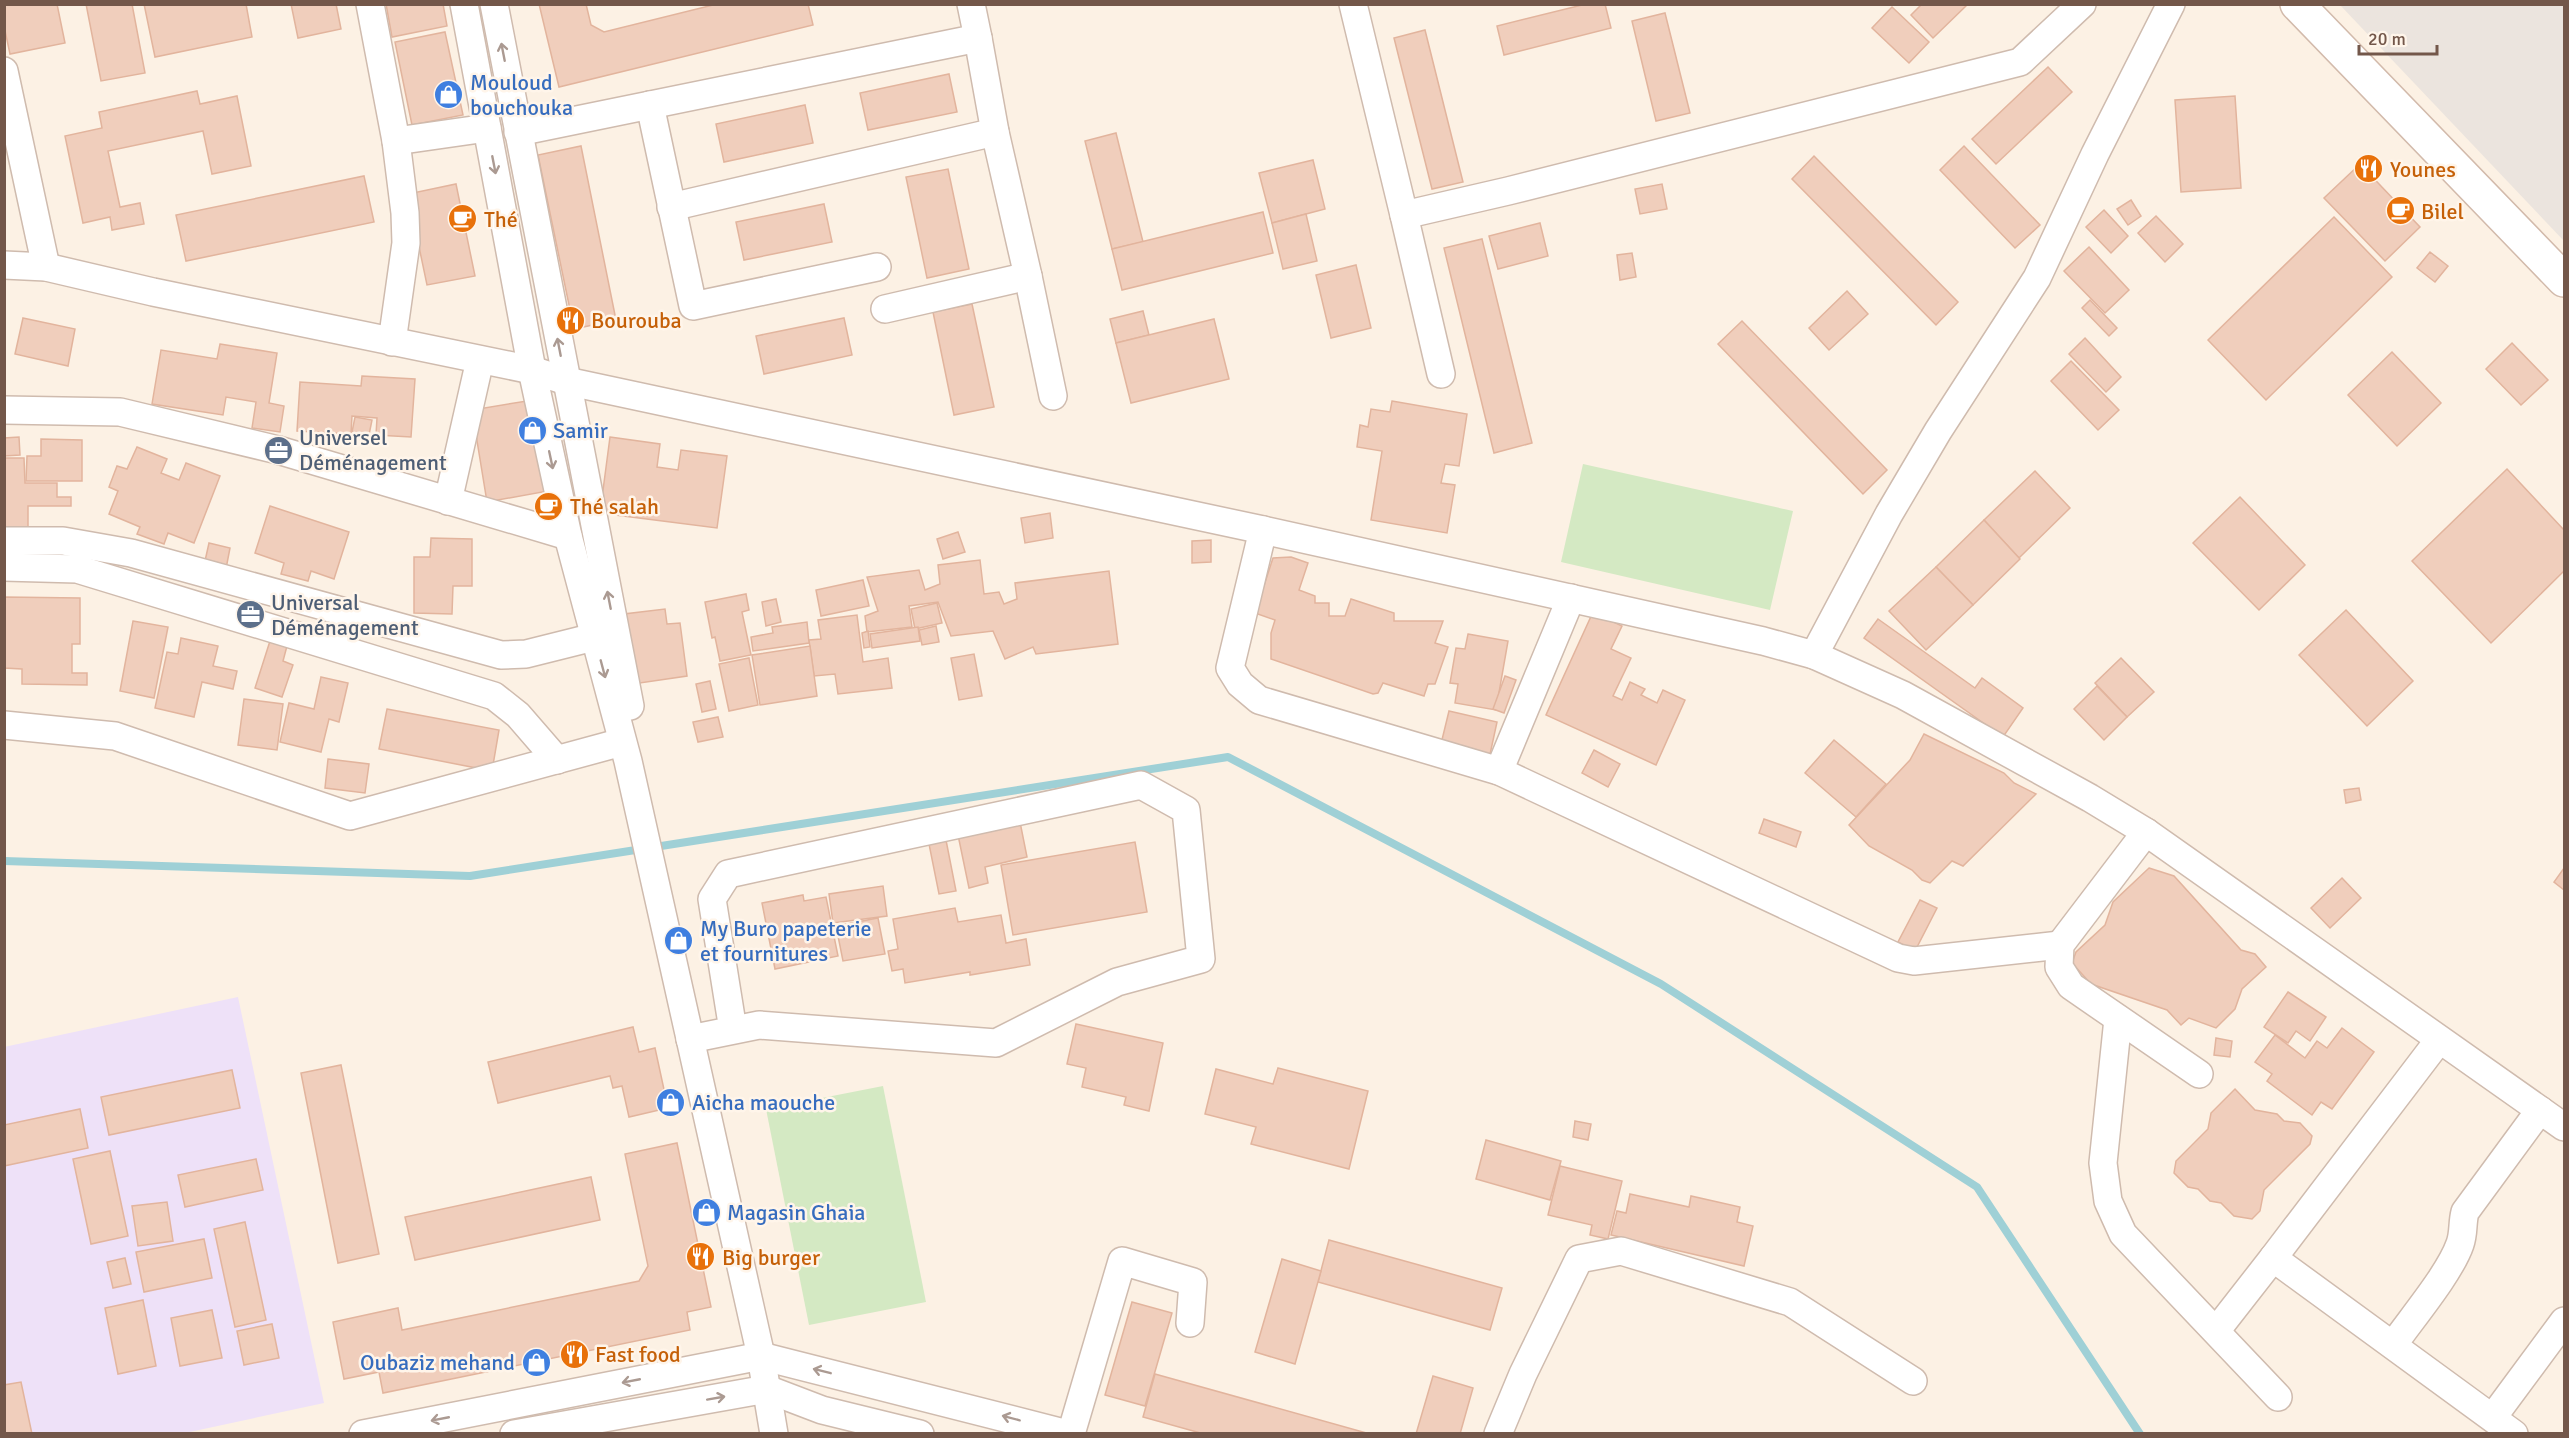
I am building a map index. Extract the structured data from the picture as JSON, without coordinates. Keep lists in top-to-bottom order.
{
  "places": {
    "shop": [
      "Mouloud bouchouka",
      "Samir",
      "My Buro papeterie et fournitures",
      "Aicha maouche",
      "Magasin Ghaia",
      "Oubaziz mehand"
    ],
    "restaurant": [
      "Younes",
      "Bourouba",
      "Big burger",
      "Fast food"
    ],
    "cafe": ["Bilel", "Thé", "Thé salah"],
    "office": ["Universel Déménagement", "Universal Déménagement"]
  },
  "scale_bar": "20 m"
}
